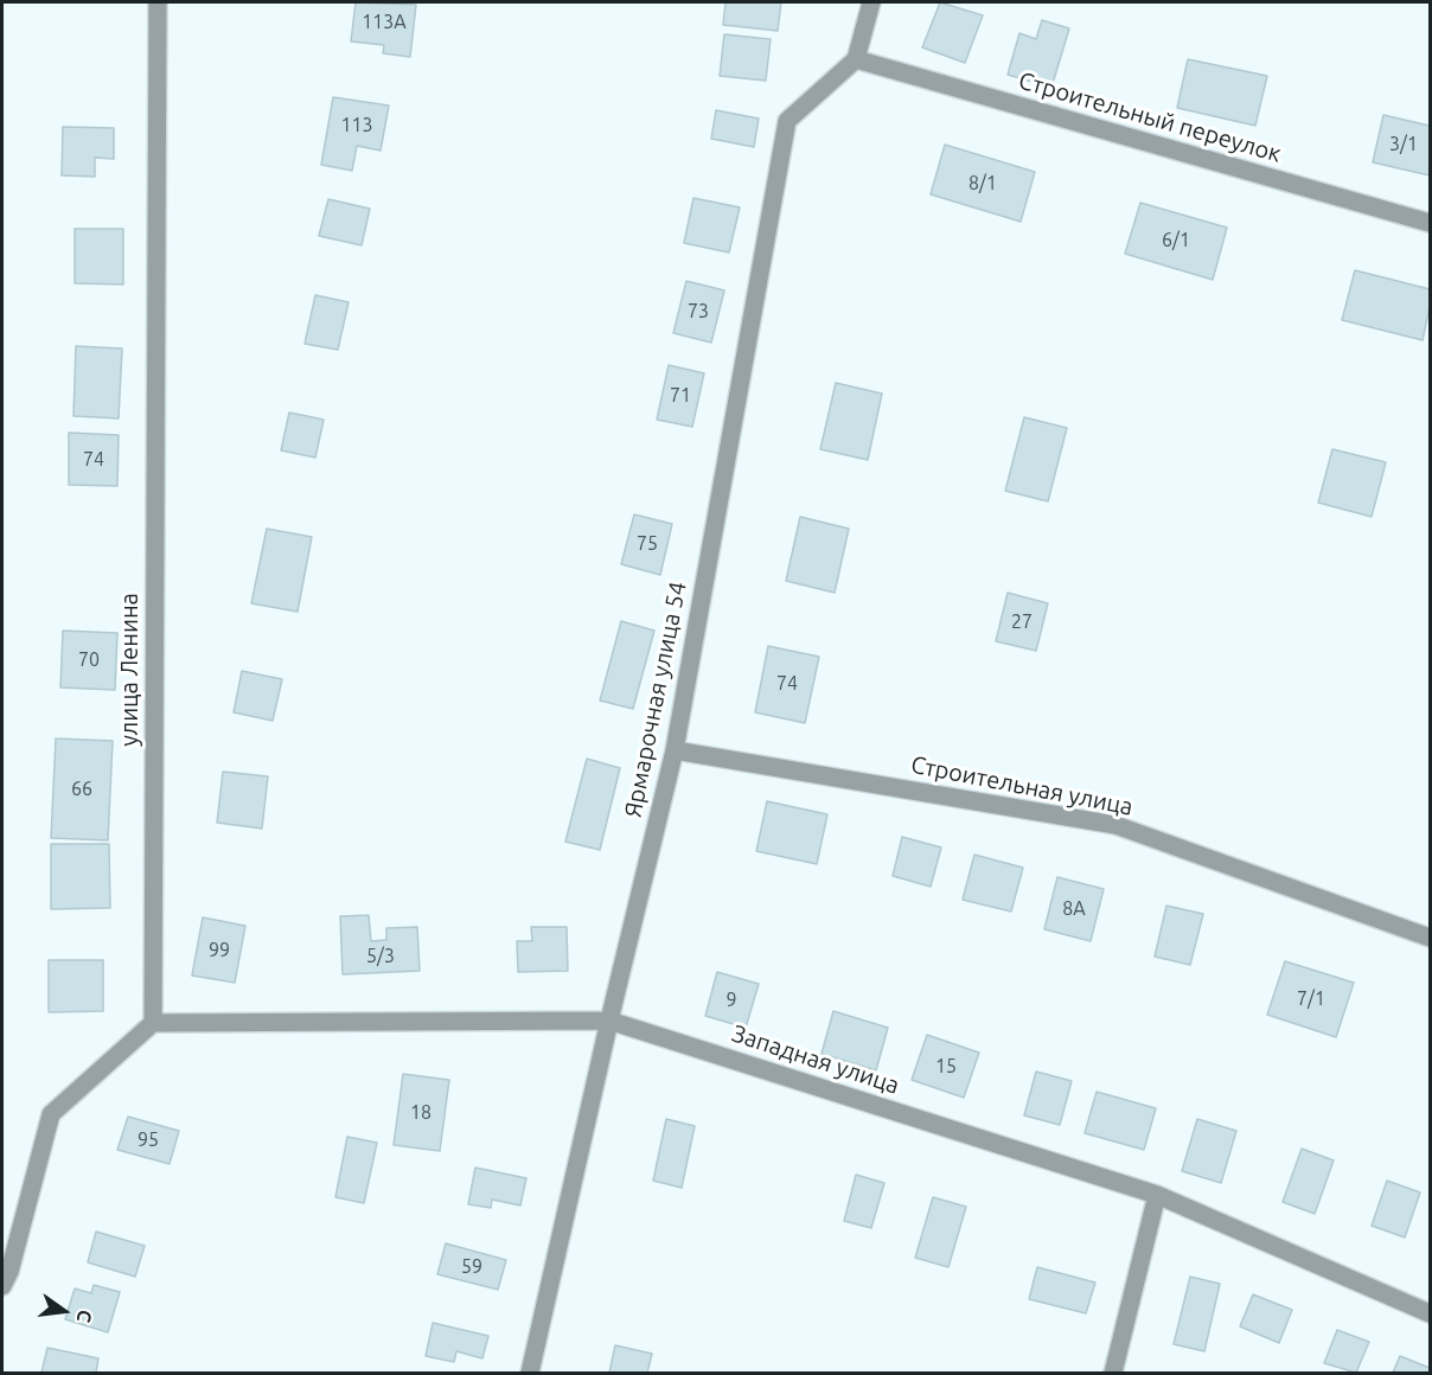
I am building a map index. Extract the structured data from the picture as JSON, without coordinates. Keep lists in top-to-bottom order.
{
  "streets": {
    "street": [
      "Строительный переулок",
      "улица Ленина",
      "Ярмарочная улица 54",
      "Строительная улица",
      "Западная улица"
    ]
  },
  "crossings": [
    ["Строительный переулок", "Ярмарочная улица 54"],
    ["улица Ленина", "Западная улица"],
    ["Ярмарочная улица 54", "Строительная улица"],
    ["Ярмарочная улица 54", "Западная улица"]
  ],
  "house_numbers": [
    "113А",
    "113",
    "3/1",
    "8/1",
    "6/1",
    "73",
    "71",
    "74",
    "75",
    "27",
    "70",
    "74",
    "66",
    "8А",
    "99",
    "5/3",
    "7/1",
    "9",
    "15",
    "18",
    "95",
    "59"
  ],
  "north": "right"
}
